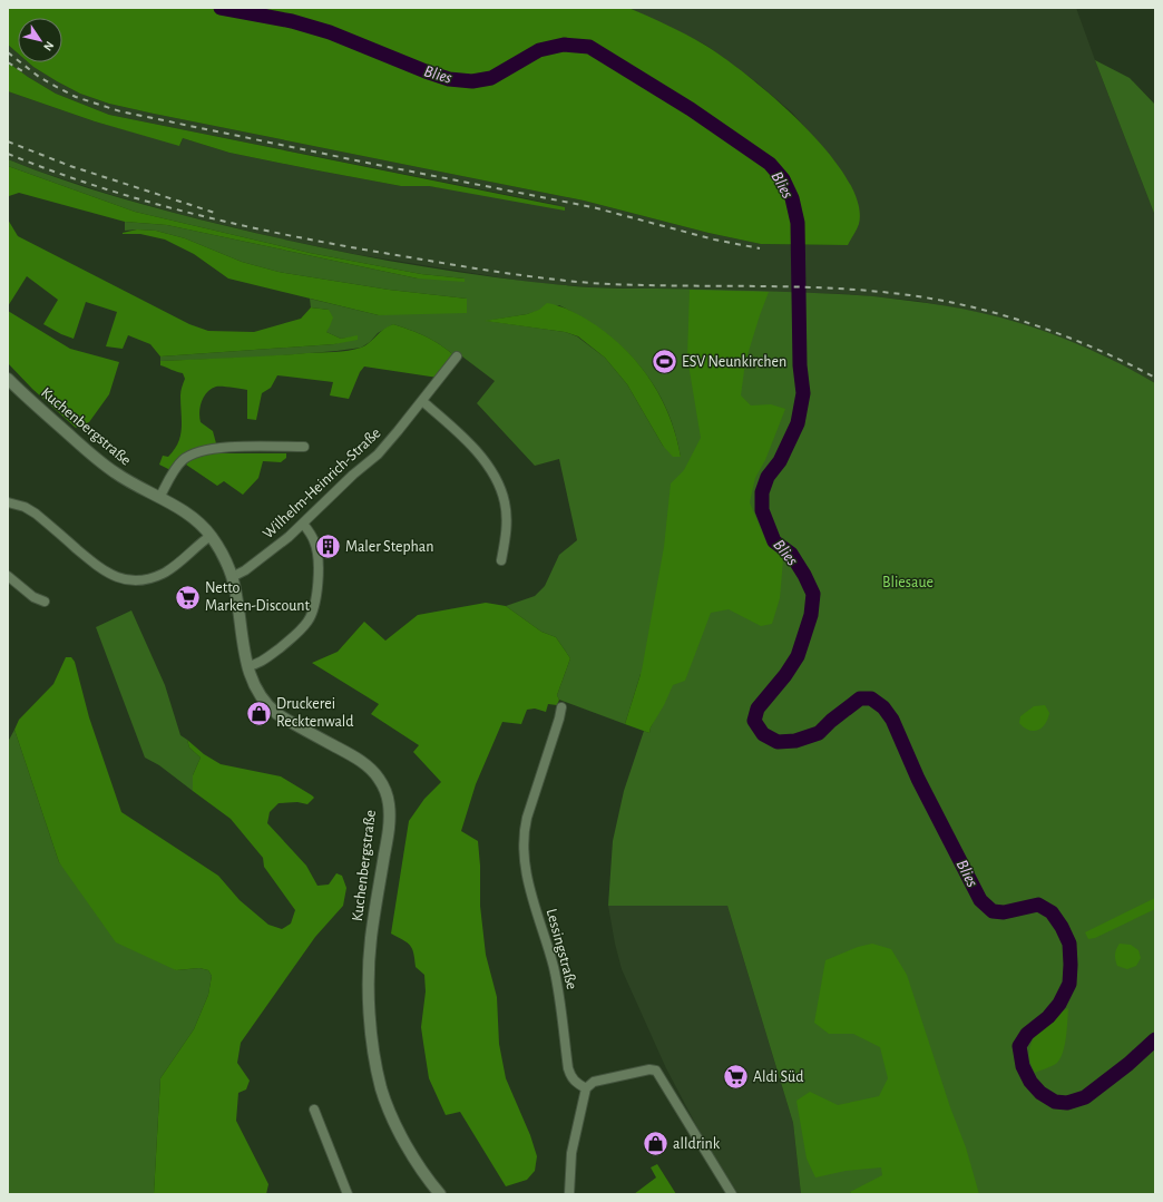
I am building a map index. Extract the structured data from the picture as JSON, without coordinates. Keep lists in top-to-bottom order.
{
  "streets": {
    "main road": ["Kuchenbergstraße"],
    "street": ["Wilhelm-Heinrich-Straße", "Lessingstraße"]
  },
  "crossings": [
    ["Kuchenbergstraße", "Wilhelm-Heinrich-Straße"]
  ],
  "water": ["Blies"],
  "parks": ["Bliesaue"],
  "places": {
    "sports": ["ESV Neunkirchen"],
    "building": ["Maler Stephan"],
    "supermarket": ["Netto Marken-Discount", "Aldi Süd"],
    "shop": ["Druckerei Recktenwald", "alldrink"]
  },
  "north": "bottom right"
}
